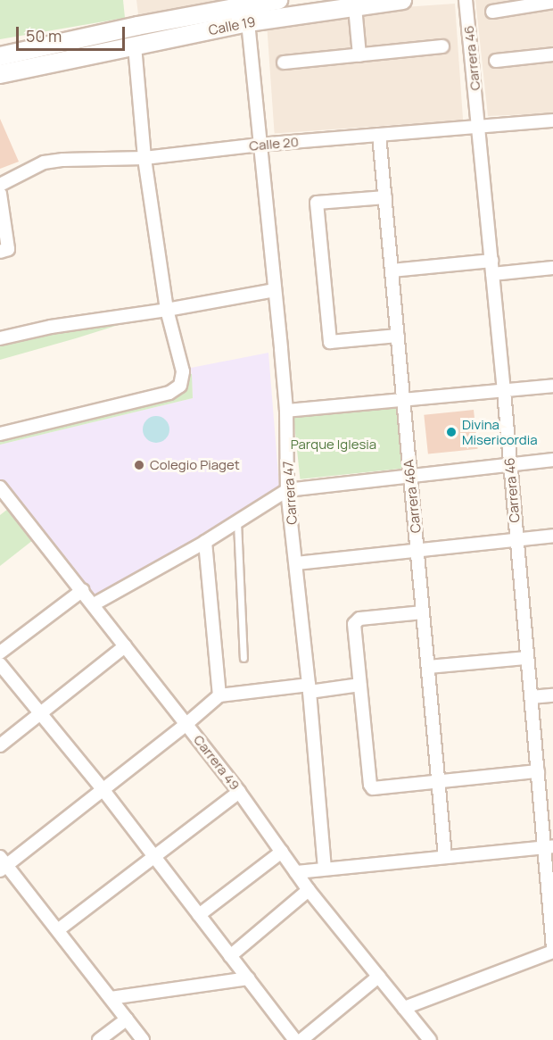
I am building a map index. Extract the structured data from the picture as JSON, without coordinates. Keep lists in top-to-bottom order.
{
  "streets": {
    "main road": ["Calle 19"],
    "street": [
      "Carrera 46",
      "Calle 20",
      "Carrera 47",
      "Carrera 46A",
      "Carrera 49"
    ]
  },
  "crossings": [
    ["Calle 19", "Carrera 47"],
    ["Carrera 46", "Calle 20"],
    ["Calle 20", "Carrera 47"],
    ["Calle 20", "Carrera 46A"]
  ],
  "parks": ["Parque Iglesia"],
  "places": ["Divina Misericordia", "Colegio Piaget"],
  "scale_bar": "50 m"
}
